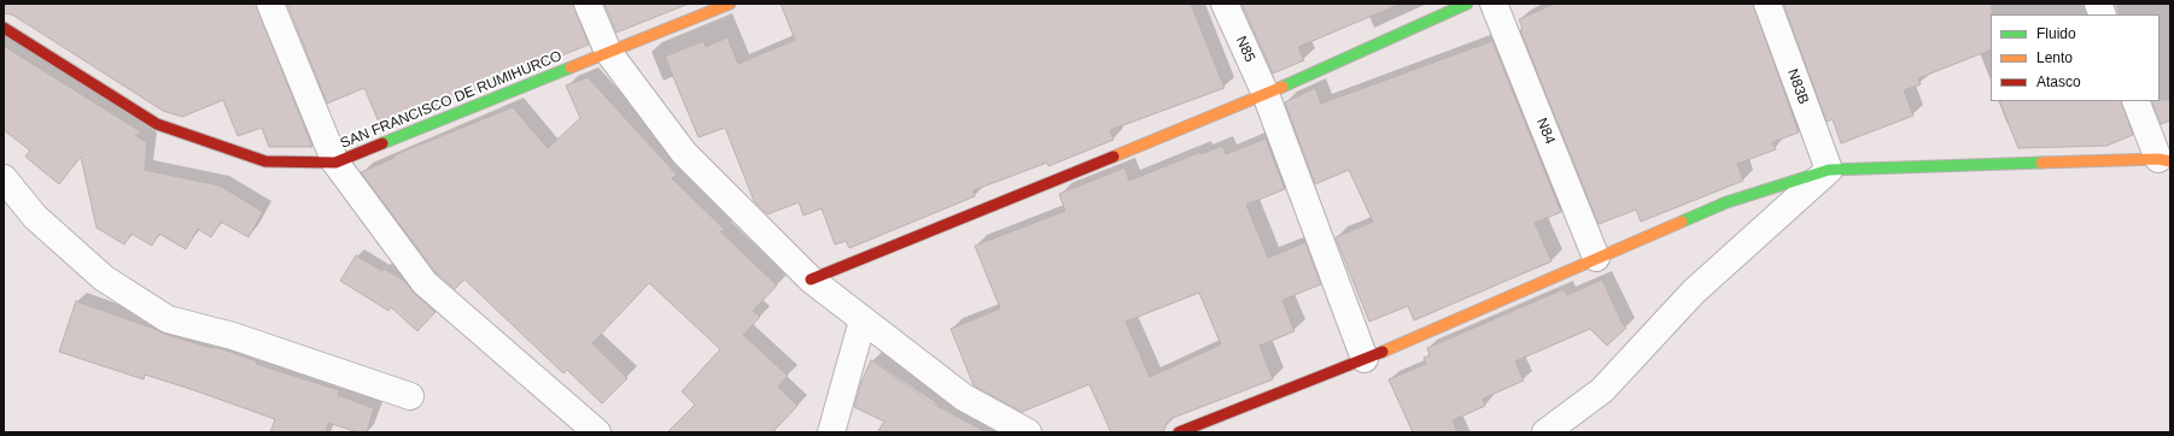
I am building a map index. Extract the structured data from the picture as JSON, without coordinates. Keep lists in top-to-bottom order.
{
  "streets": {
    "street": [
      "N85",
      "N83B",
      "SAN FRANCISCO DE RUMIHURCO",
      "N84"
    ]
  },
  "legend": ["Fluido", "Lento", "Atasco"]
}
